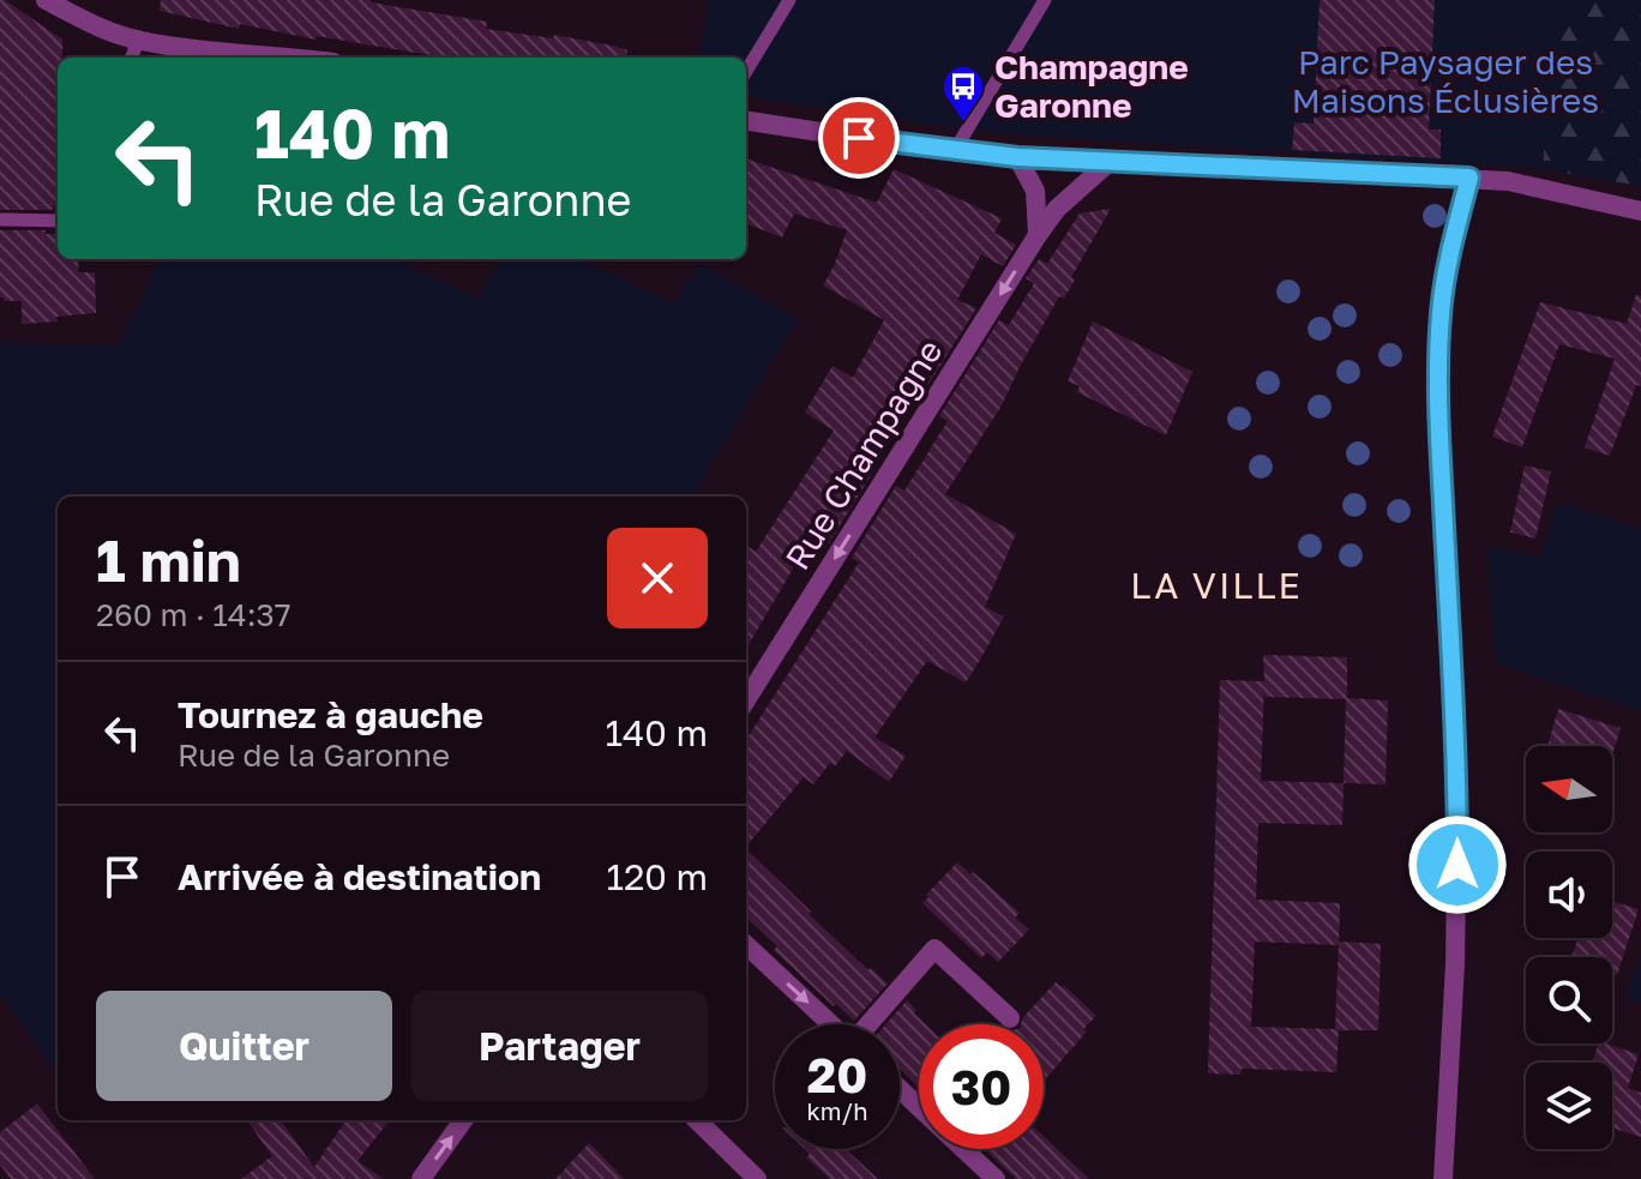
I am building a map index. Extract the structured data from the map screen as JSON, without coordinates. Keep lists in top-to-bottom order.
{
  "streets": {
    "street": ["Rue Champagne"]
  },
  "one_way": ["Rue Champagne"],
  "districts": ["LA VILLE"],
  "parks": ["Parc Paysager des Maisons Éclusières"],
  "places": {
    "bus stop": ["Champagne Garonne"]
  },
  "north": "left",
  "page": {
    "turn": ["140 m", "Rue de la Garonne"],
    "heading": ["1 min", "260 m · 14:37"],
    "list": [
      {
        "name": "Tournez à gauche",
        "note": "Rue de la Garonne",
        "value": "140 m"
      },
      {
        "name": "Arrivée à destination",
        "value": "120 m"
      }
    ],
    "buttons": ["Quitter", "Partager"],
    "speed": "20 km/h",
    "limit": "30"
  }
}
